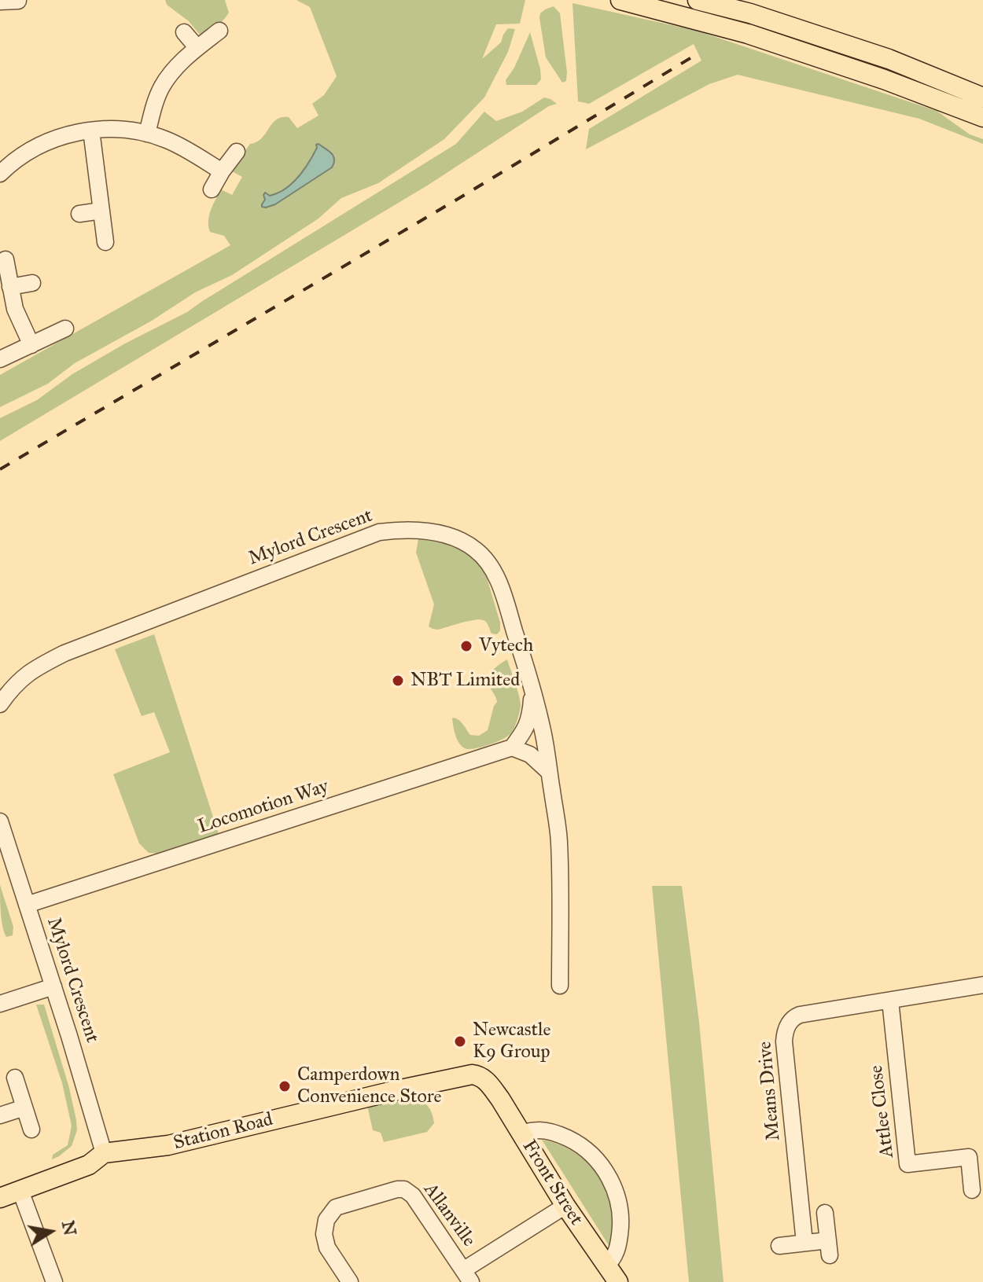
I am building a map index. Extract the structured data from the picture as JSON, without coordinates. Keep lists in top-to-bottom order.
{
  "streets": {
    "main road": ["Station Road", "Front Street"],
    "street": [
      "Mylord Crescent",
      "Locomotion Way",
      "Means Drive",
      "Attlee Close",
      "Allanville"
    ]
  },
  "crossings": [
    ["Mylord Crescent", "Locomotion Way"],
    ["Mylord Crescent", "Station Road"],
    ["Means Drive", "Attlee Close"],
    ["Station Road", "Front Street"],
    ["Front Street", "Allanville"]
  ],
  "places": [
    "Vytech",
    "NBT Limited",
    "Newcastle K9 Group",
    "Camperdown Convenience Store"
  ],
  "north": "right"
}
